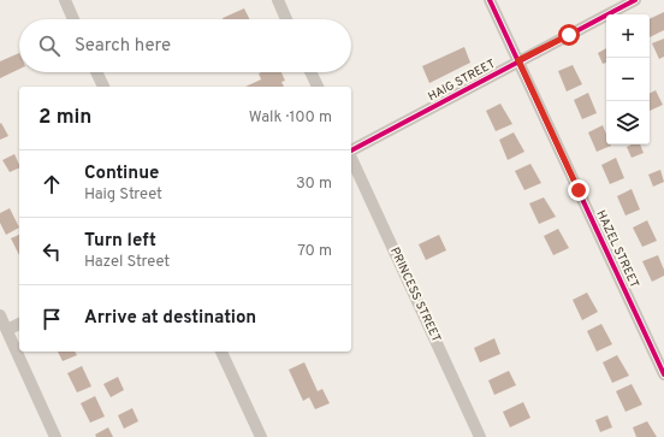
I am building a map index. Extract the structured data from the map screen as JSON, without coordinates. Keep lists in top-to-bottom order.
{
  "streets": {
    "street": ["HAIG STREET", "HAZEL STREET", "PRINCESS STREET"]
  },
  "crossings": [
    ["HAIG STREET", "HAZEL STREET"]
  ],
  "page": {
    "map_buttons": ["+", "−"],
    "search": "Search here",
    "heading": ["2 min", "Walk · 100 m"],
    "list": [
      ["Continue", "Haig Street", "30 m"],
      ["Turn left", "Hazel Street", "70 m"],
      "Arrive at destination"
    ]
  }
}
